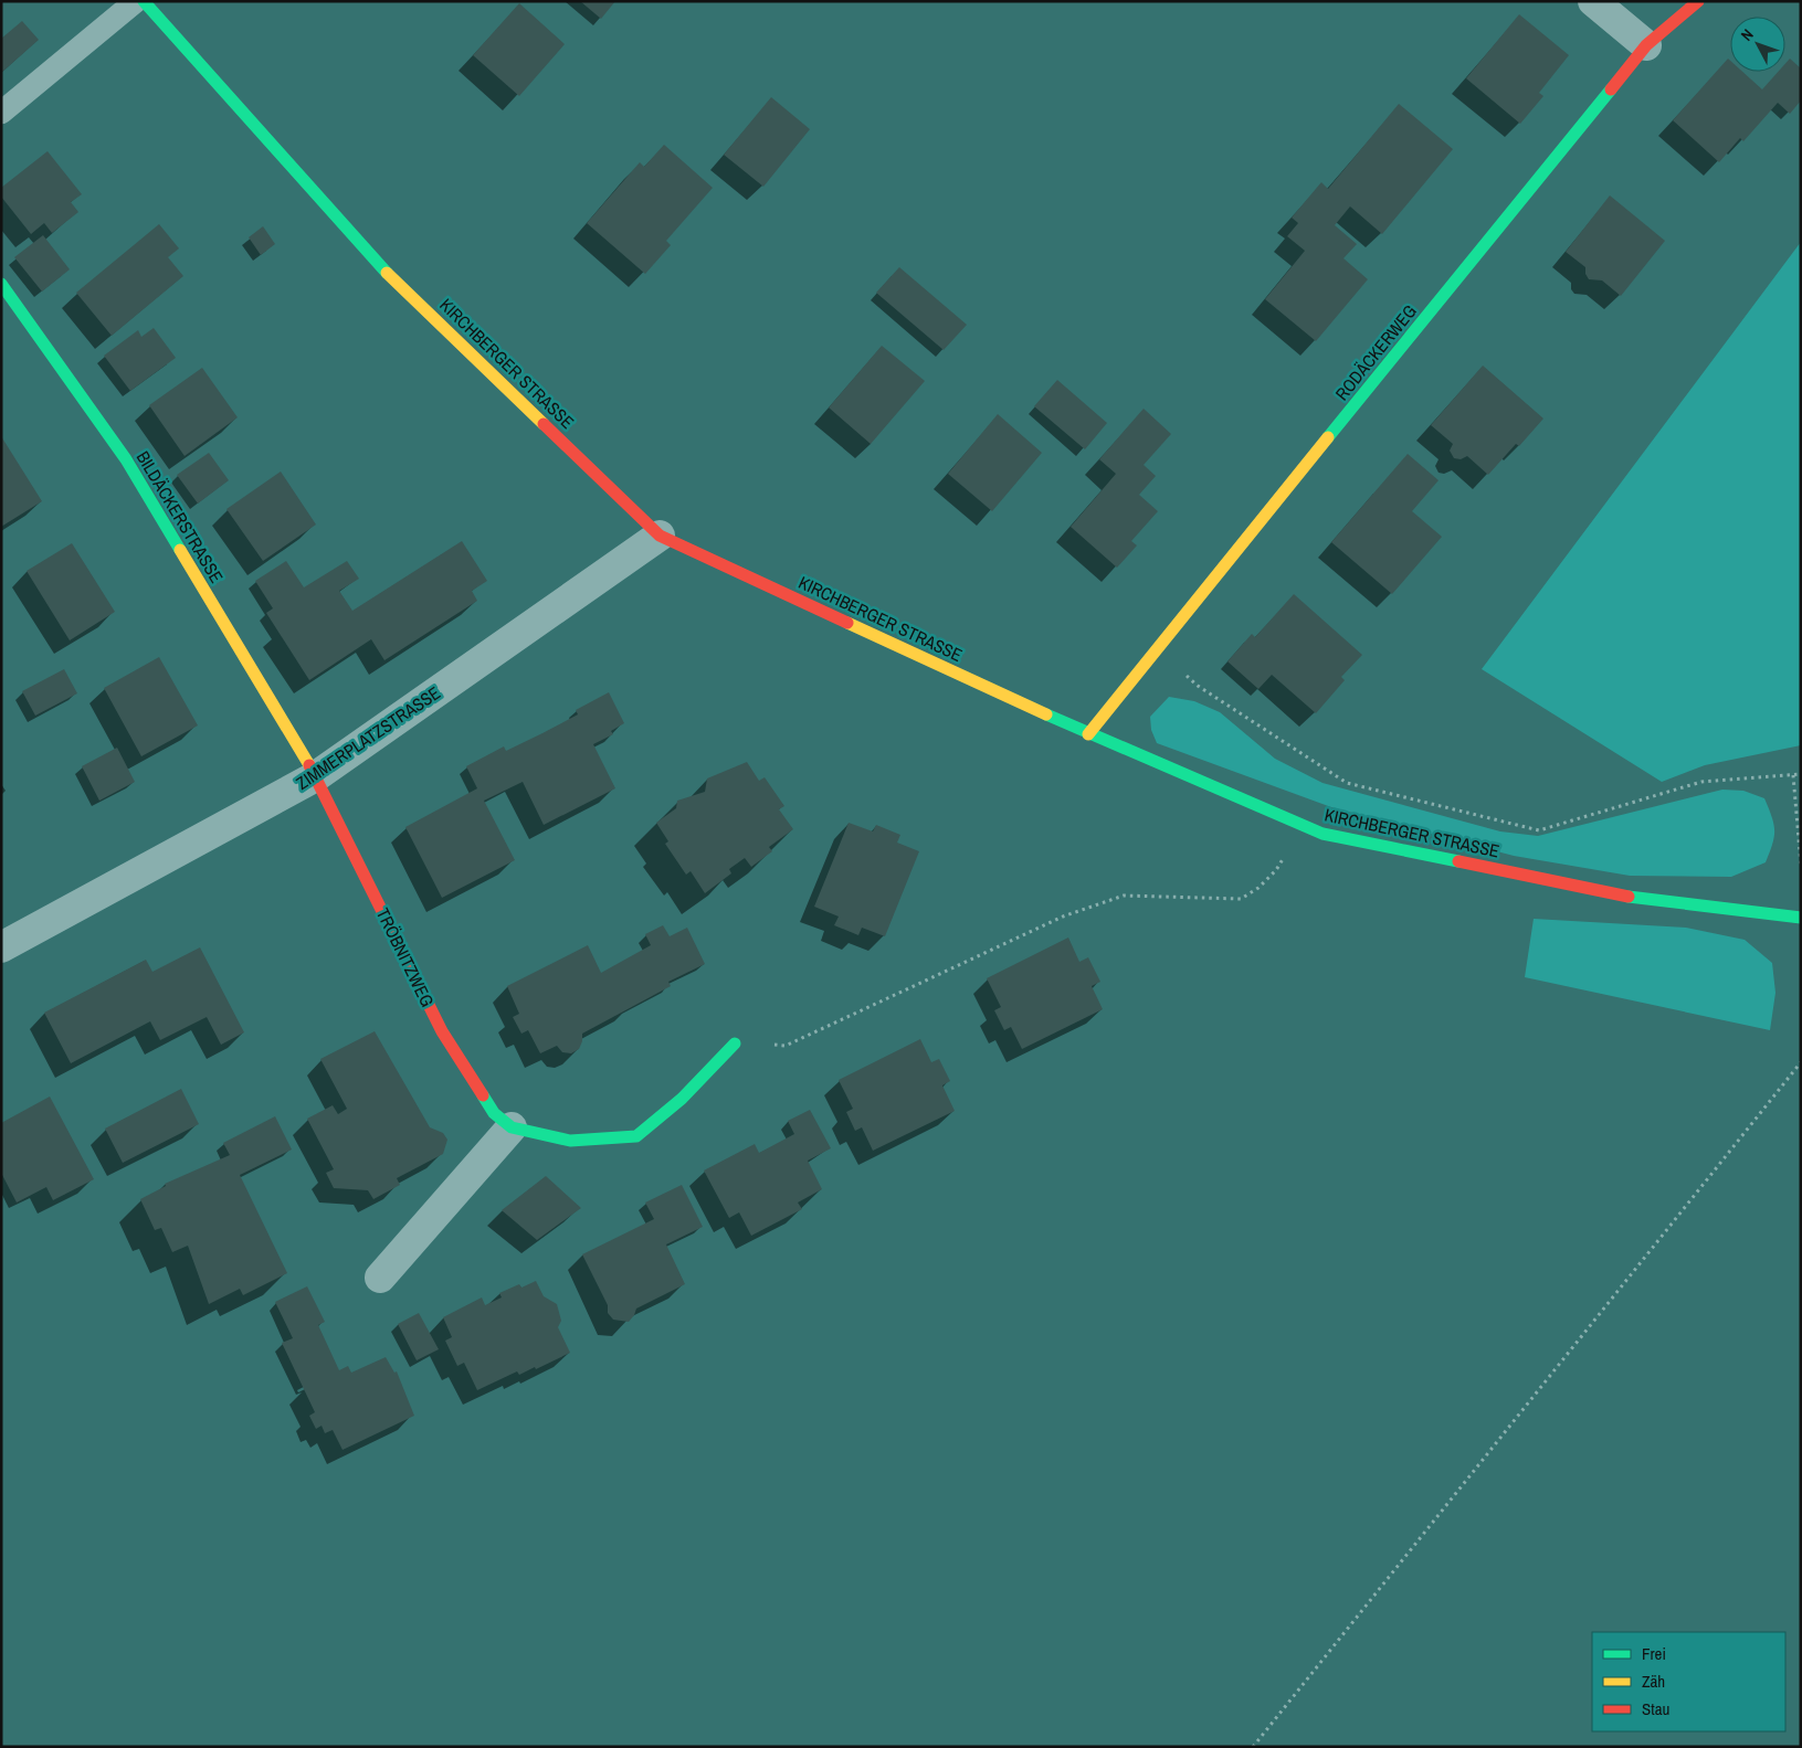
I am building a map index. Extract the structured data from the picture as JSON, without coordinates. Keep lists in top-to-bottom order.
{
  "streets": {
    "street": [
      "RODÄCKERWEG",
      "KIRCHBERGER STRASSE",
      "BILDÄCKERSTRASSE",
      "ZIMMERPLATZSTRASSE",
      "TRÖBNITZWEG"
    ]
  },
  "crossings": [
    ["RODÄCKERWEG", "KIRCHBERGER STRASSE"],
    ["KIRCHBERGER STRASSE", "ZIMMERPLATZSTRASSE"],
    ["BILDÄCKERSTRASSE", "ZIMMERPLATZSTRASSE"],
    ["BILDÄCKERSTRASSE", "TRÖBNITZWEG"],
    ["ZIMMERPLATZSTRASSE", "TRÖBNITZWEG"]
  ],
  "legend": ["Frei", "Zäh", "Stau"],
  "north": "top left"
}
